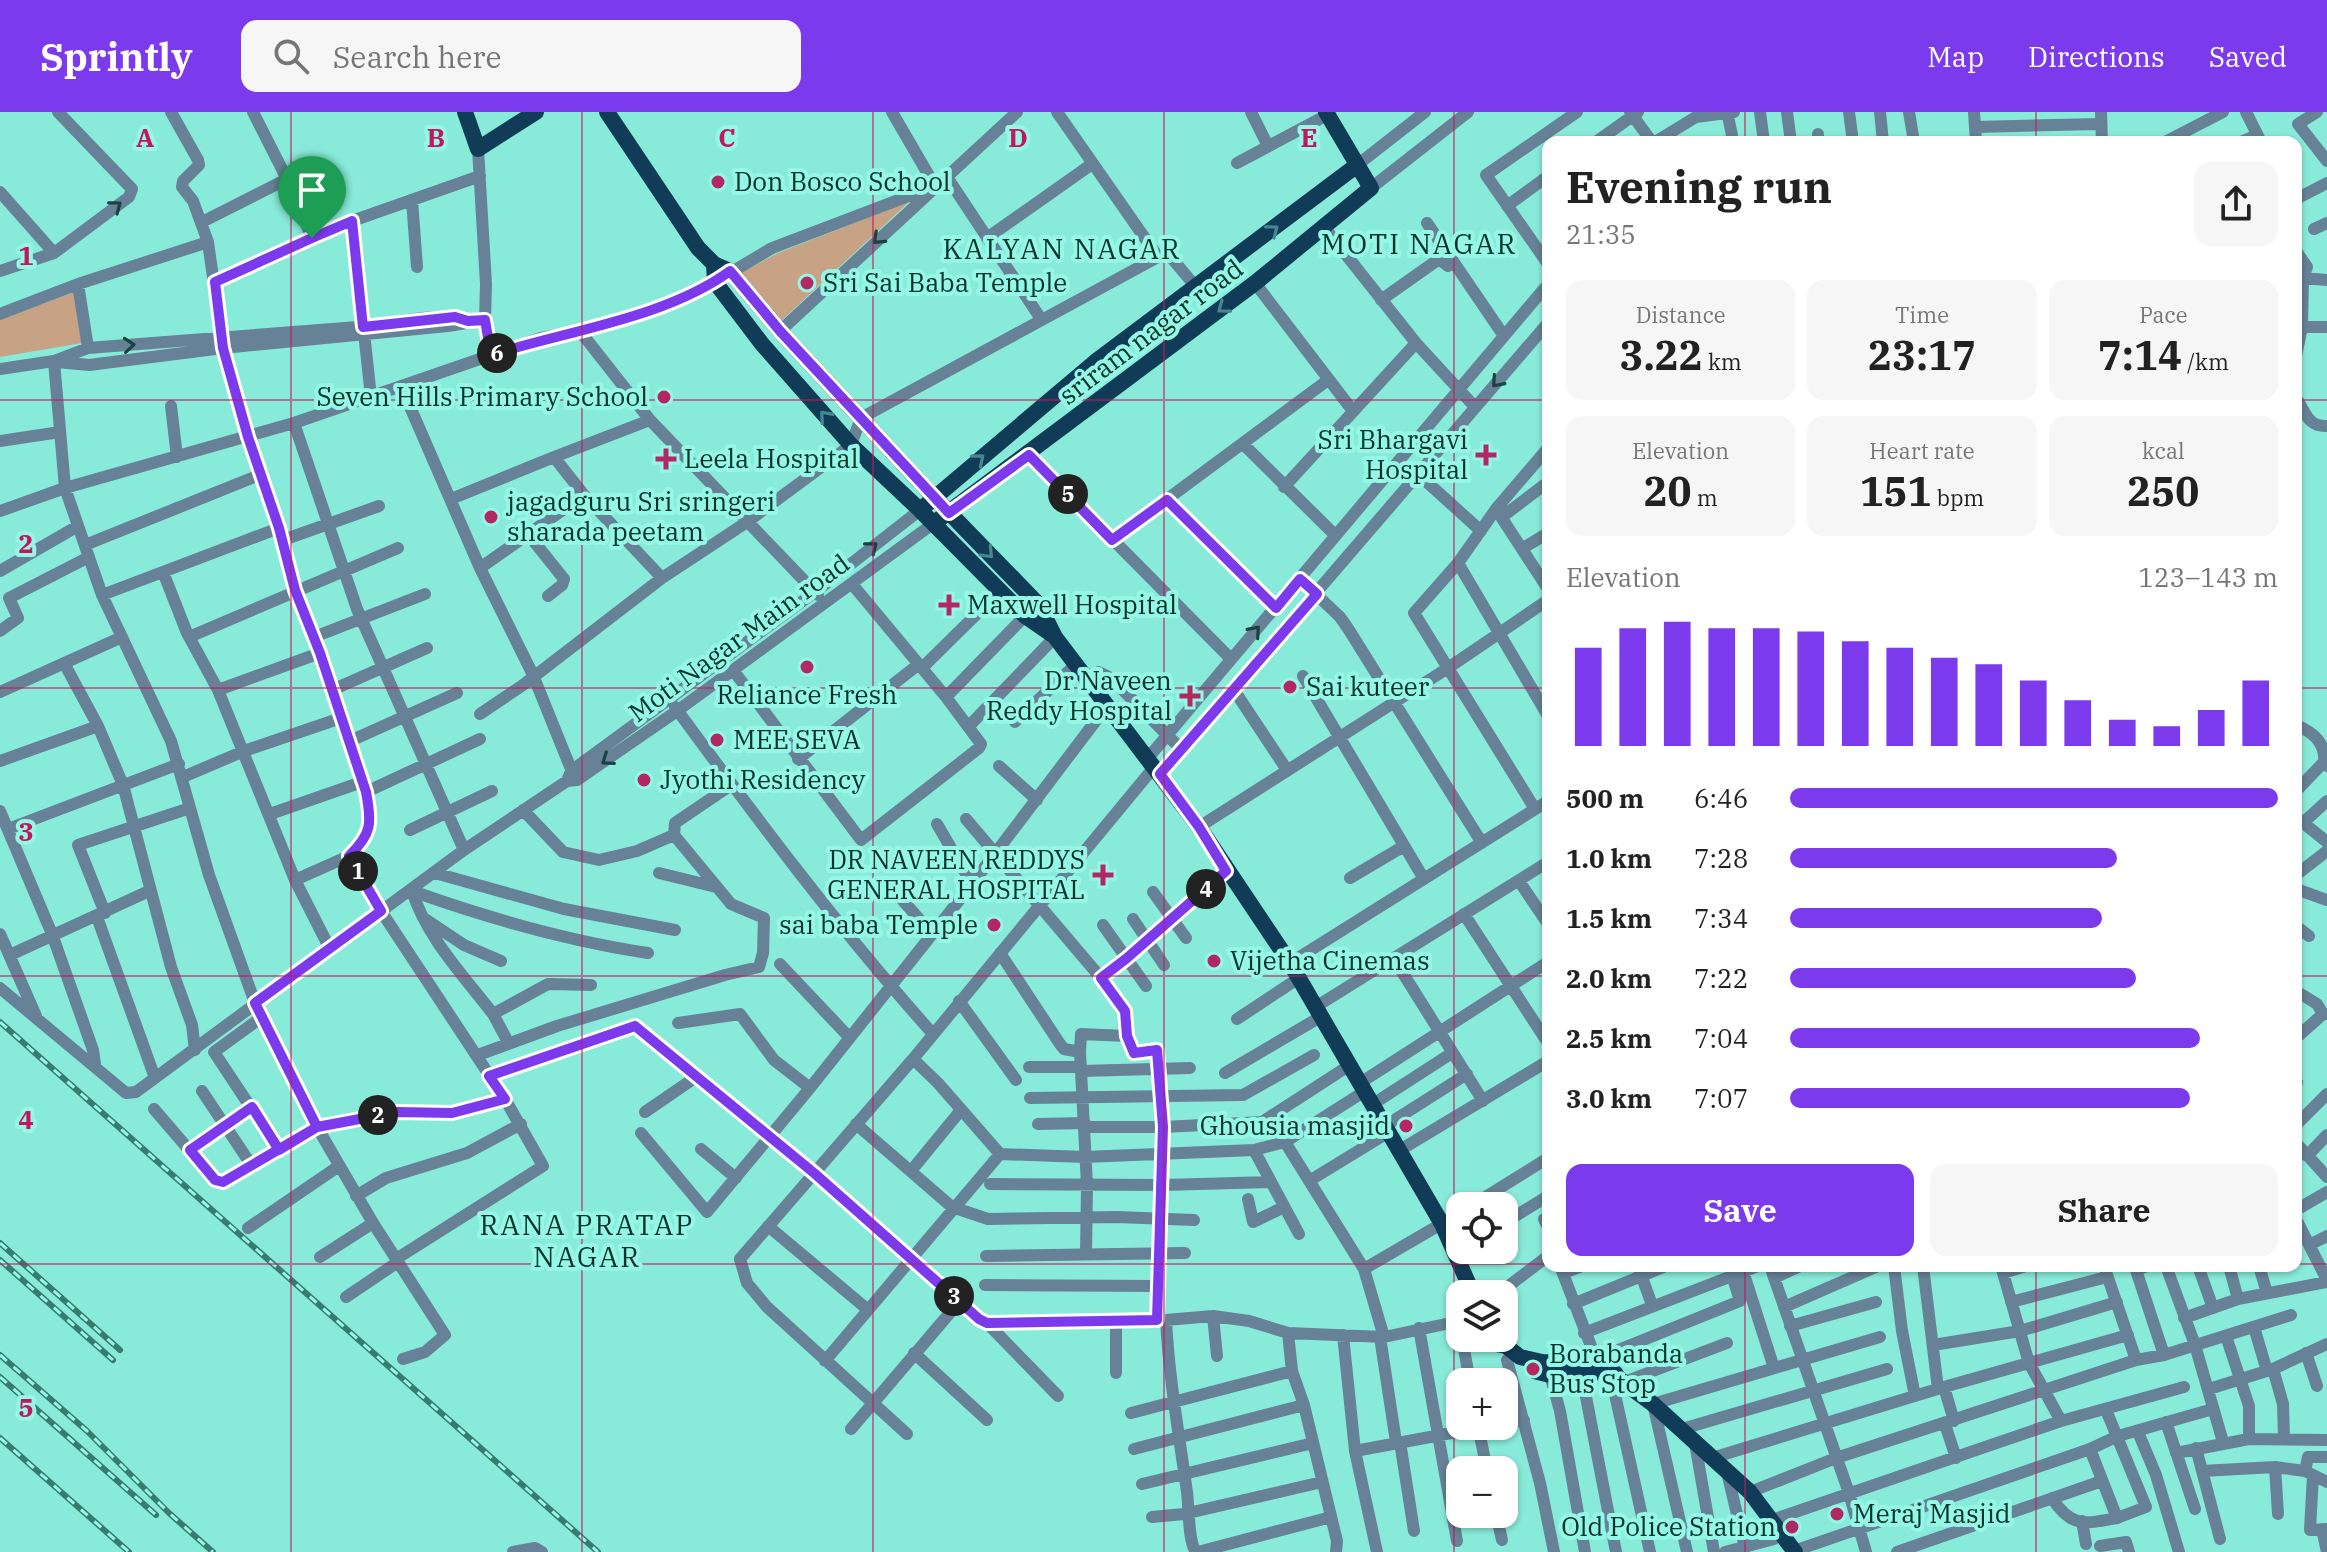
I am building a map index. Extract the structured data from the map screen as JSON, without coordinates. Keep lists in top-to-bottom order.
{
  "streets": {
    "main road": ["sriram nagar road"],
    "street": ["Moti Nagar Main road"]
  },
  "crossings": [
    ["sriram nagar road", "Moti Nagar Main road"]
  ],
  "districts": ["MOTI NAGAR", "KALYAN NAGAR", "RANA PRATAP NAGAR"],
  "places": {
    "other": [
      "Don Bosco School",
      "Sri Sai Baba Temple",
      "Seven Hills Primary School",
      "jagadguru Sri sringeri sharada peetam",
      "Reliance Fresh",
      "Sai kuteer",
      "MEE SEVA",
      "Jyothi Residency",
      "sai baba Temple",
      "Vijetha Cinemas",
      "Ghousia masjid",
      "Borabanda Bus Stop",
      "Meraj Masjid",
      "Old Police Station"
    ],
    "health": [
      "Sri Bhargavi Hospital",
      "Leela Hospital",
      "Maxwell Hospital",
      "Dr Naveen Reddy Hospital",
      "DR NAVEEN REDDYS GENERAL HOSPITAL"
    ]
  },
  "page": {
    "header": "Sprintly",
    "search": "Search here",
    "nav": ["Map", "Directions", "Saved"],
    "heading": ["Evening run", "21:35"],
    "stats": [
      ["Distance", "3.22 km"],
      ["Time", "23:17"],
      ["Pace", "7:14 /km"],
      ["Elevation", "20 m"],
      ["Heart rate", "151 bpm"],
      ["kcal", "250"]
    ],
    "pins": [
      "6",
      "5",
      "1",
      "4",
      "2",
      "3"
    ],
    "chart": ["Elevation", "123–143 m"],
    "list": [
      {
        "name": "500 m",
        "note": "6:46"
      },
      {
        "name": "1.0 km",
        "note": "7:28"
      },
      {
        "name": "1.5 km",
        "note": "7:34"
      },
      {
        "name": "2.0 km",
        "note": "7:22"
      },
      {
        "name": "2.5 km",
        "note": "7:04"
      },
      {
        "name": "3.0 km",
        "note": "7:07"
      }
    ],
    "buttons": ["Save", "Share"],
    "map_buttons": ["+", "−"]
  },
  "grid": {
    "columns": [
      "A",
      "B",
      "C",
      "D",
      "E"
    ],
    "rows": [
      "1",
      "2",
      "3",
      "4",
      "5"
    ]
  }
}
